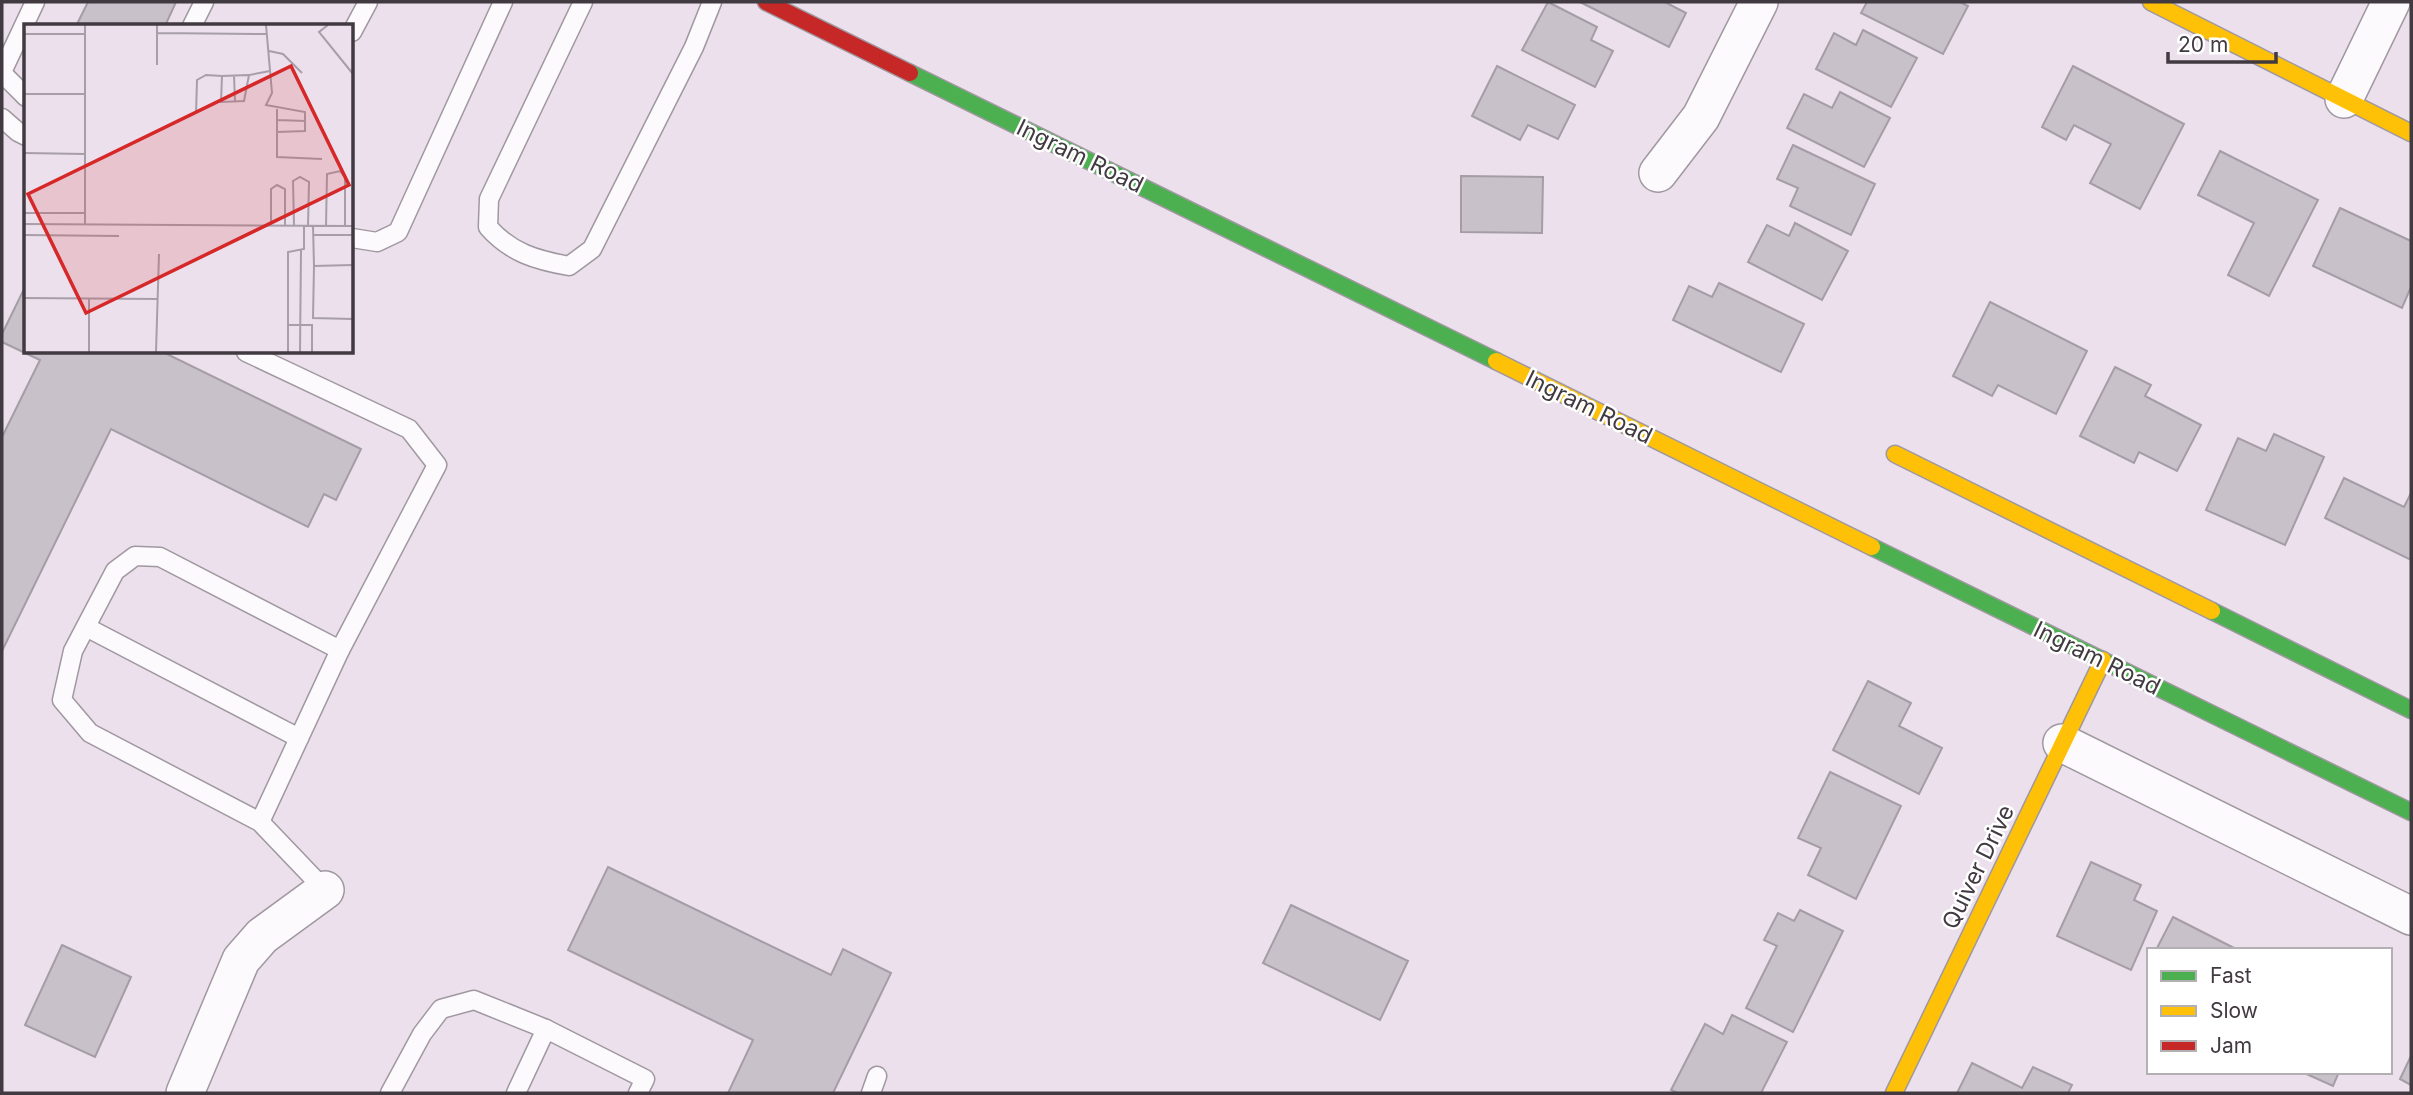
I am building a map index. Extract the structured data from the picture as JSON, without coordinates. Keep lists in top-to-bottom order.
{
  "streets": {
    "main road": ["Ingram Road", "Quiver Drive"]
  },
  "crossings": [
    ["Ingram Road", "Quiver Drive"]
  ],
  "legend": ["Fast", "Slow", "Jam"],
  "scale_bar": "20 m"
}
